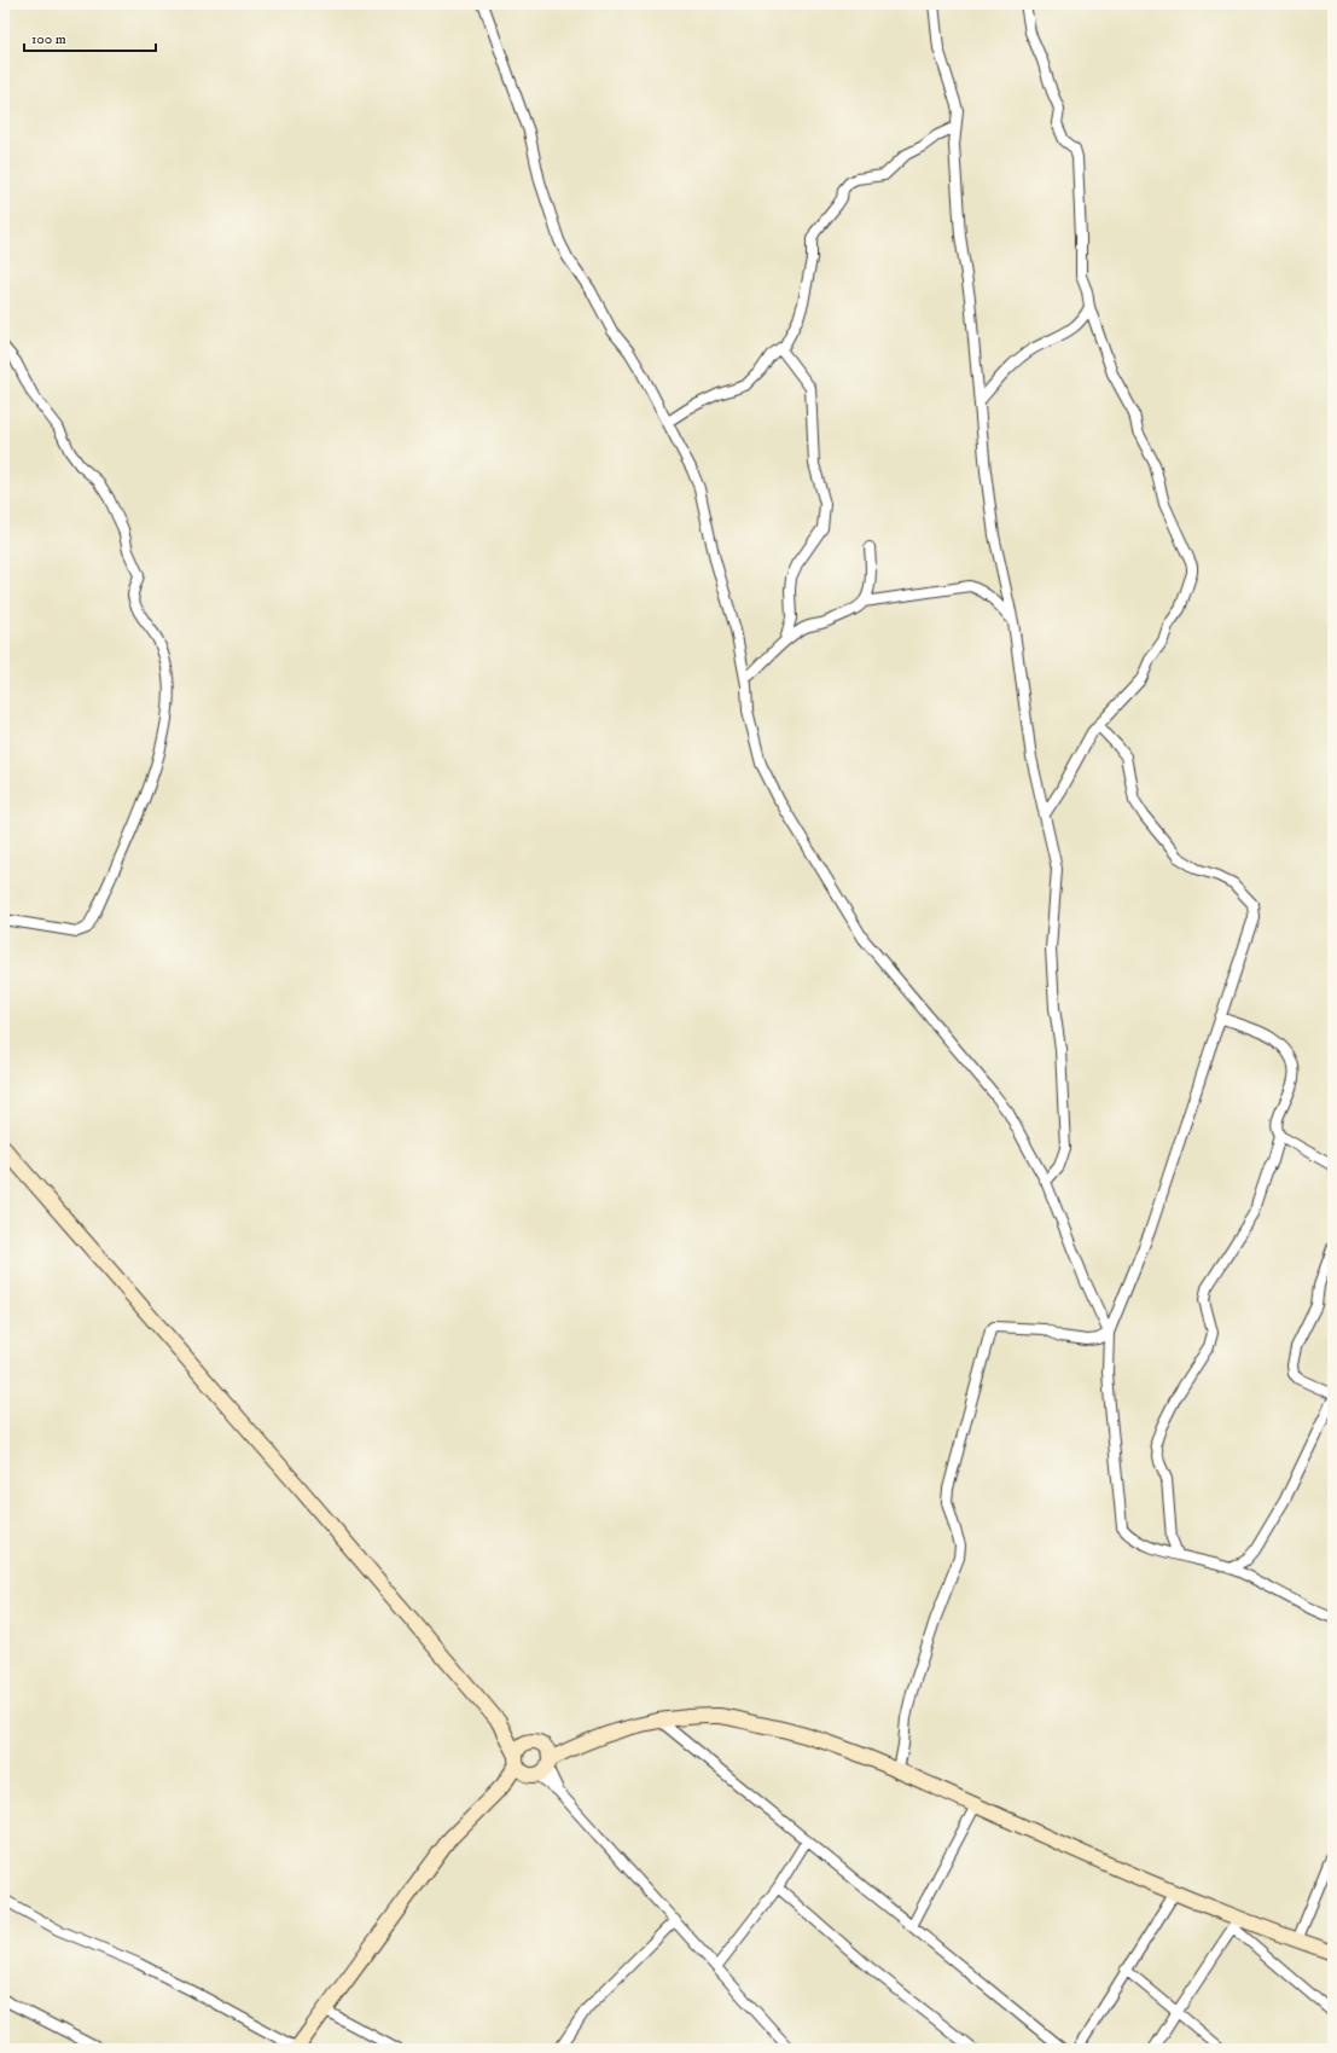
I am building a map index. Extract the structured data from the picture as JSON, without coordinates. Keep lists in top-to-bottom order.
{
  "scale_bar": "100 m"
}
